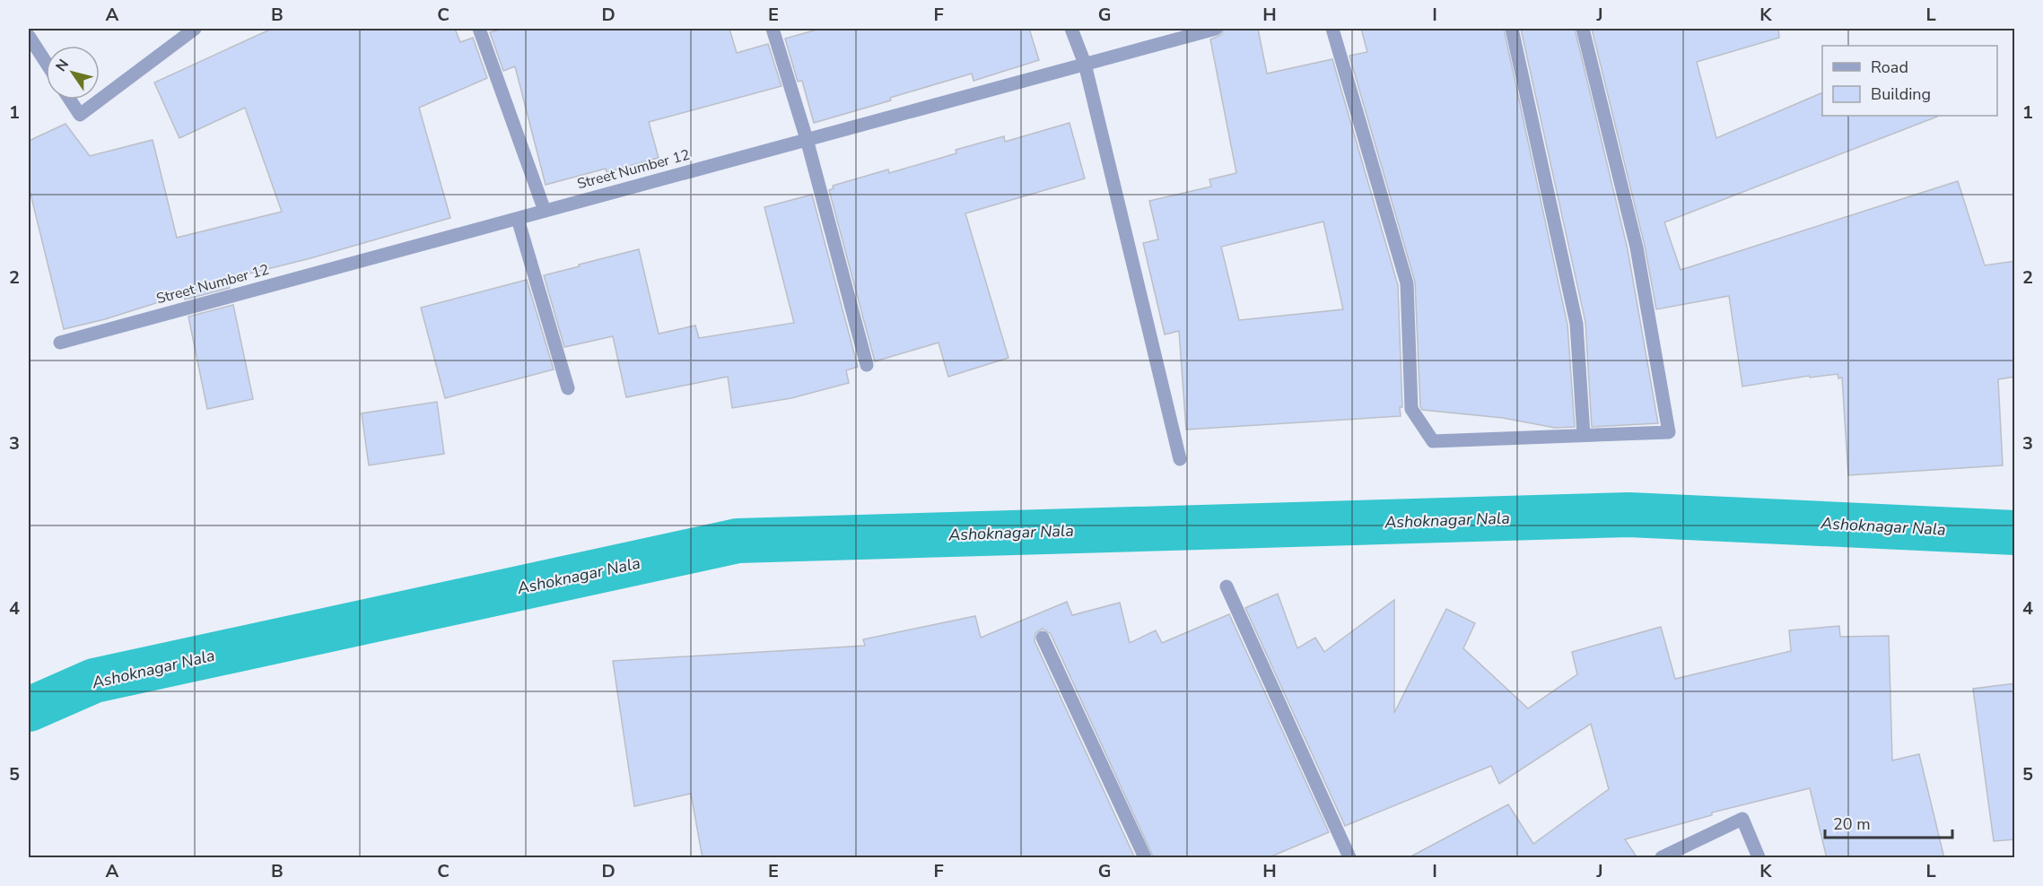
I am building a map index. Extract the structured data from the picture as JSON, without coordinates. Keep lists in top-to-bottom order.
{
  "streets": {
    "street": ["Street Number 12"]
  },
  "water": ["Ashoknagar Nala"],
  "legend": ["Road", "Building"],
  "scale_bar": "20 m",
  "north": "top left",
  "grid": {
    "columns": [
      "A",
      "B",
      "C",
      "D",
      "E",
      "F",
      "G",
      "H",
      "I",
      "J",
      "K",
      "L"
    ],
    "rows": [
      "1",
      "2",
      "3",
      "4",
      "5"
    ]
  }
}
